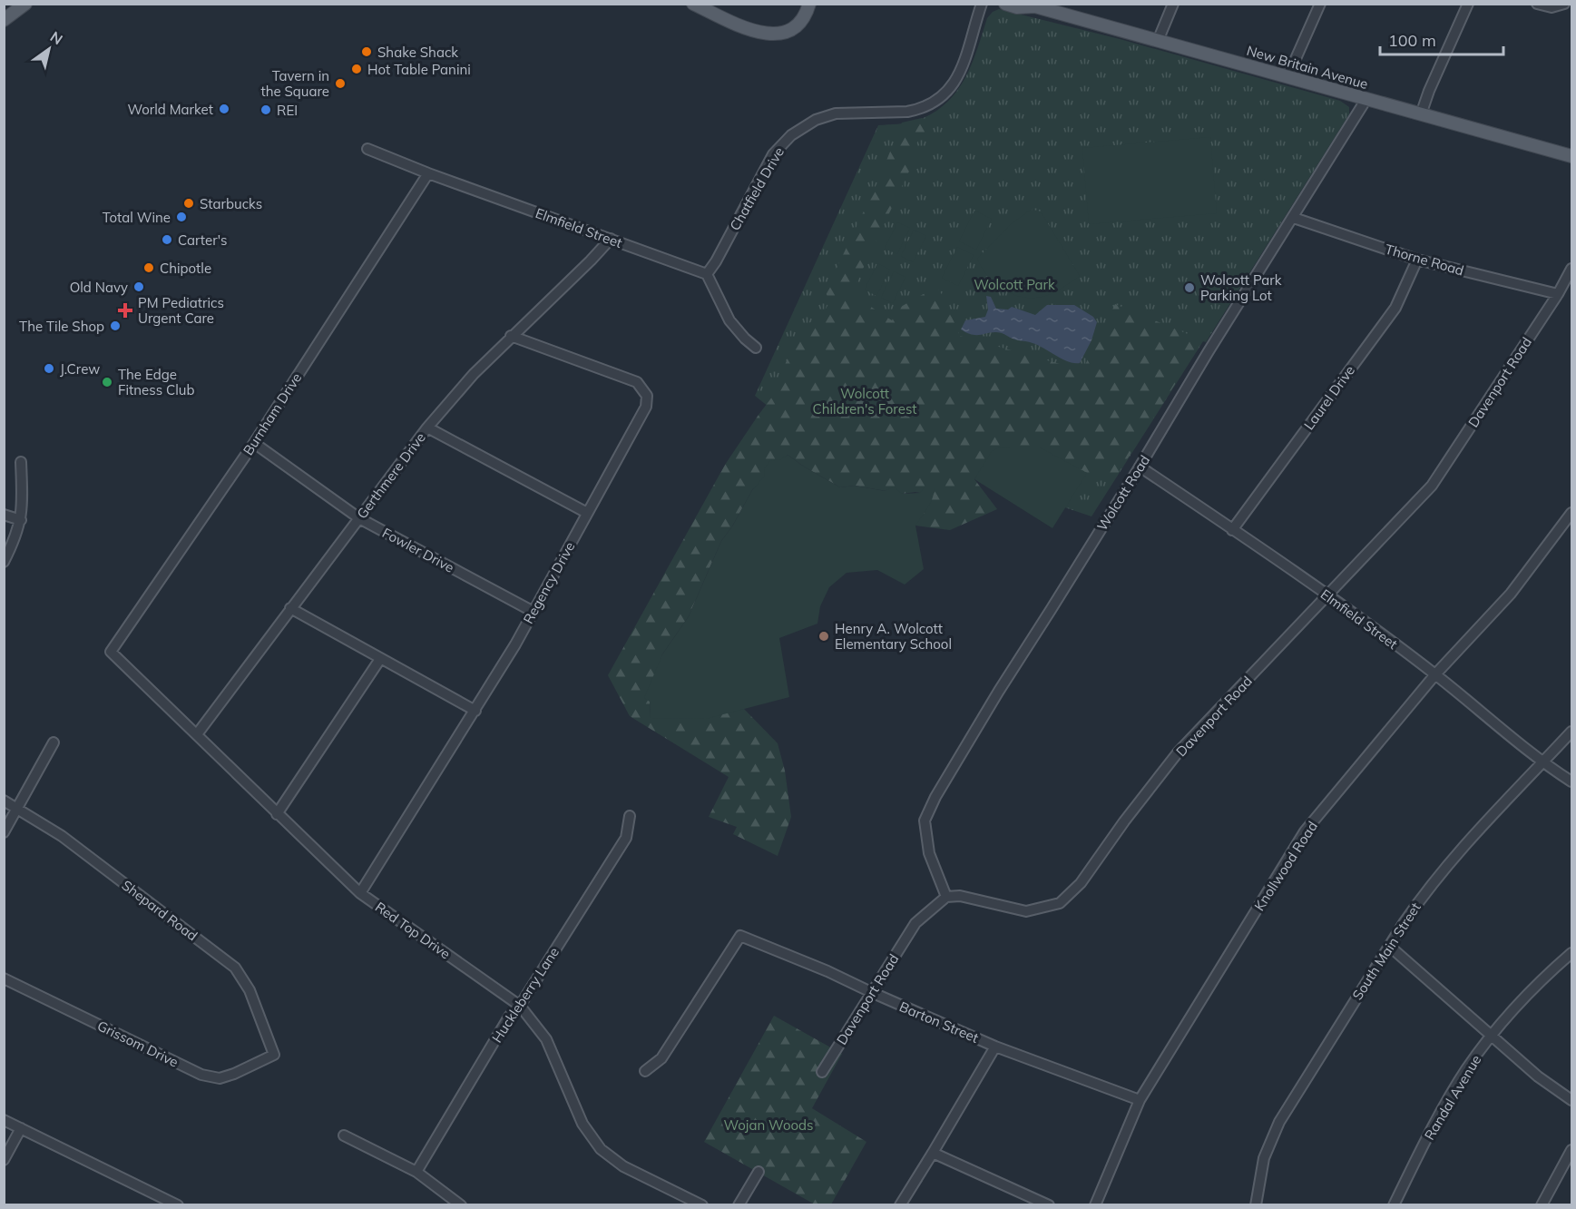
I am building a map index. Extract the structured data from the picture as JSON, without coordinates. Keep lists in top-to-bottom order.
{
  "streets": {
    "main road": ["New Britain Avenue"],
    "street": [
      "Chatfield Drive",
      "Elmfield Street",
      "Thorne Road",
      "Davenport Road",
      "Laurel Drive",
      "Burnham Drive",
      "Gerthmere Drive",
      "Wolcott Road",
      "Fowler Drive",
      "Regency Drive",
      "Knollwood Road",
      "Shepard Road",
      "Red Top Drive",
      "South Main Street",
      "Huckleberry Lane",
      "Barton Street",
      "Grissom Drive",
      "Randal Avenue"
    ]
  },
  "crossings": [
    ["New Britain Avenue", "Wolcott Road"],
    ["Chatfield Drive", "Elmfield Street"],
    ["Elmfield Street", "Davenport Road"],
    ["Elmfield Street", "Laurel Drive"],
    ["Elmfield Street", "Burnham Drive"],
    ["Elmfield Street", "Gerthmere Drive"],
    ["Elmfield Street", "Wolcott Road"],
    ["Elmfield Street", "Knollwood Road"],
    ["Elmfield Street", "South Main Street"],
    ["Thorne Road", "Davenport Road"],
    ["Thorne Road", "Laurel Drive"],
    ["Thorne Road", "Wolcott Road"],
    ["Davenport Road", "Wolcott Road"],
    ["Davenport Road", "Barton Street"],
    ["Burnham Drive", "Fowler Drive"],
    ["Burnham Drive", "Red Top Drive"],
    ["Gerthmere Drive", "Fowler Drive"],
    ["Gerthmere Drive", "Regency Drive"],
    ["Gerthmere Drive", "Red Top Drive"],
    ["Fowler Drive", "Regency Drive"],
    ["Regency Drive", "Red Top Drive"],
    ["Knollwood Road", "Barton Street"],
    ["Shepard Road", "Grissom Drive"],
    ["Red Top Drive", "Huckleberry Lane"]
  ],
  "parks": ["Wolcott Park", "Wolcott Children's Forest", "Wojan Woods"],
  "places": {
    "other": [
      "Shake Shack",
      "Hot Table Panini",
      "Tavern in the Square",
      "World Market",
      "REI",
      "Starbucks",
      "Total Wine",
      "Carter's",
      "Chipotle",
      "Old Navy",
      "Wolcott Park Parking Lot",
      "The Tile Shop",
      "J.Crew",
      "The Edge Fitness Club",
      "Henry A. Wolcott Elementary School"
    ],
    "health": ["PM Pediatrics Urgent Care"]
  },
  "scale_bar": "100 m",
  "north": "top right"
}
